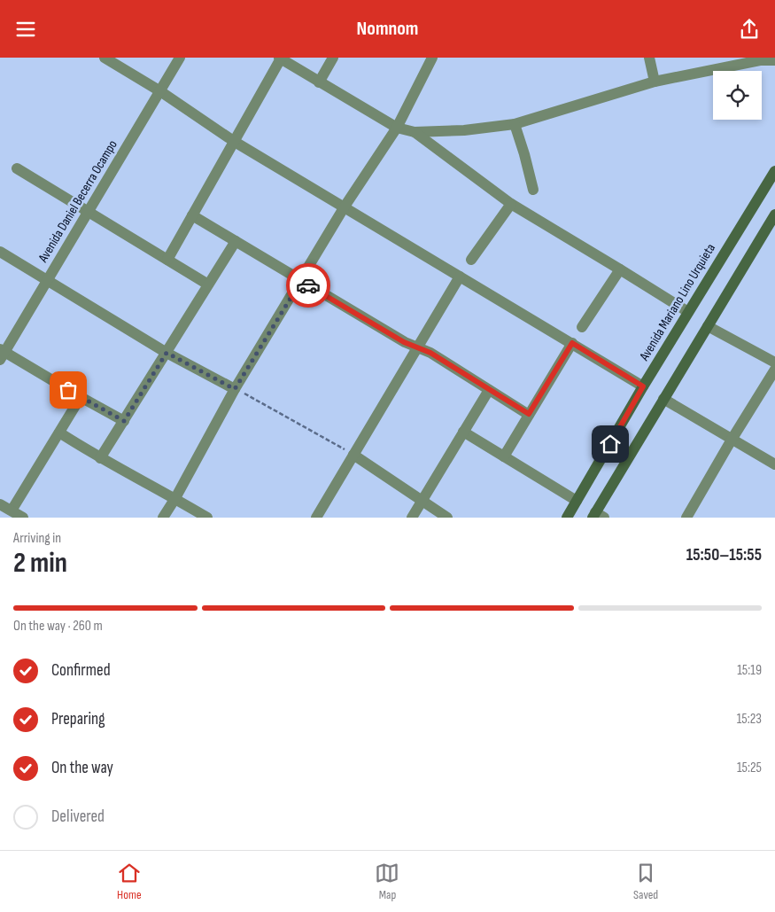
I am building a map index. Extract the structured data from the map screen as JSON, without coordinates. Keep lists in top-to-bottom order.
{
  "streets": {
    "main road": ["Avenida Mariano Lino Urquieta"],
    "street": ["Avenida Daniel Becerra Ocampo"]
  },
  "page": {
    "header": "Nomnom",
    "heading": ["2 min", "Arriving in", "15:50–15:55"],
    "bar": "On the way · 260 m",
    "list": [
      ["Confirmed", "15:19"],
      ["Preparing", "15:23"],
      ["On the way", "15:25"],
      "Delivered"
    ],
    "tabs": ["Home", "Map", "Saved"]
  }
}
